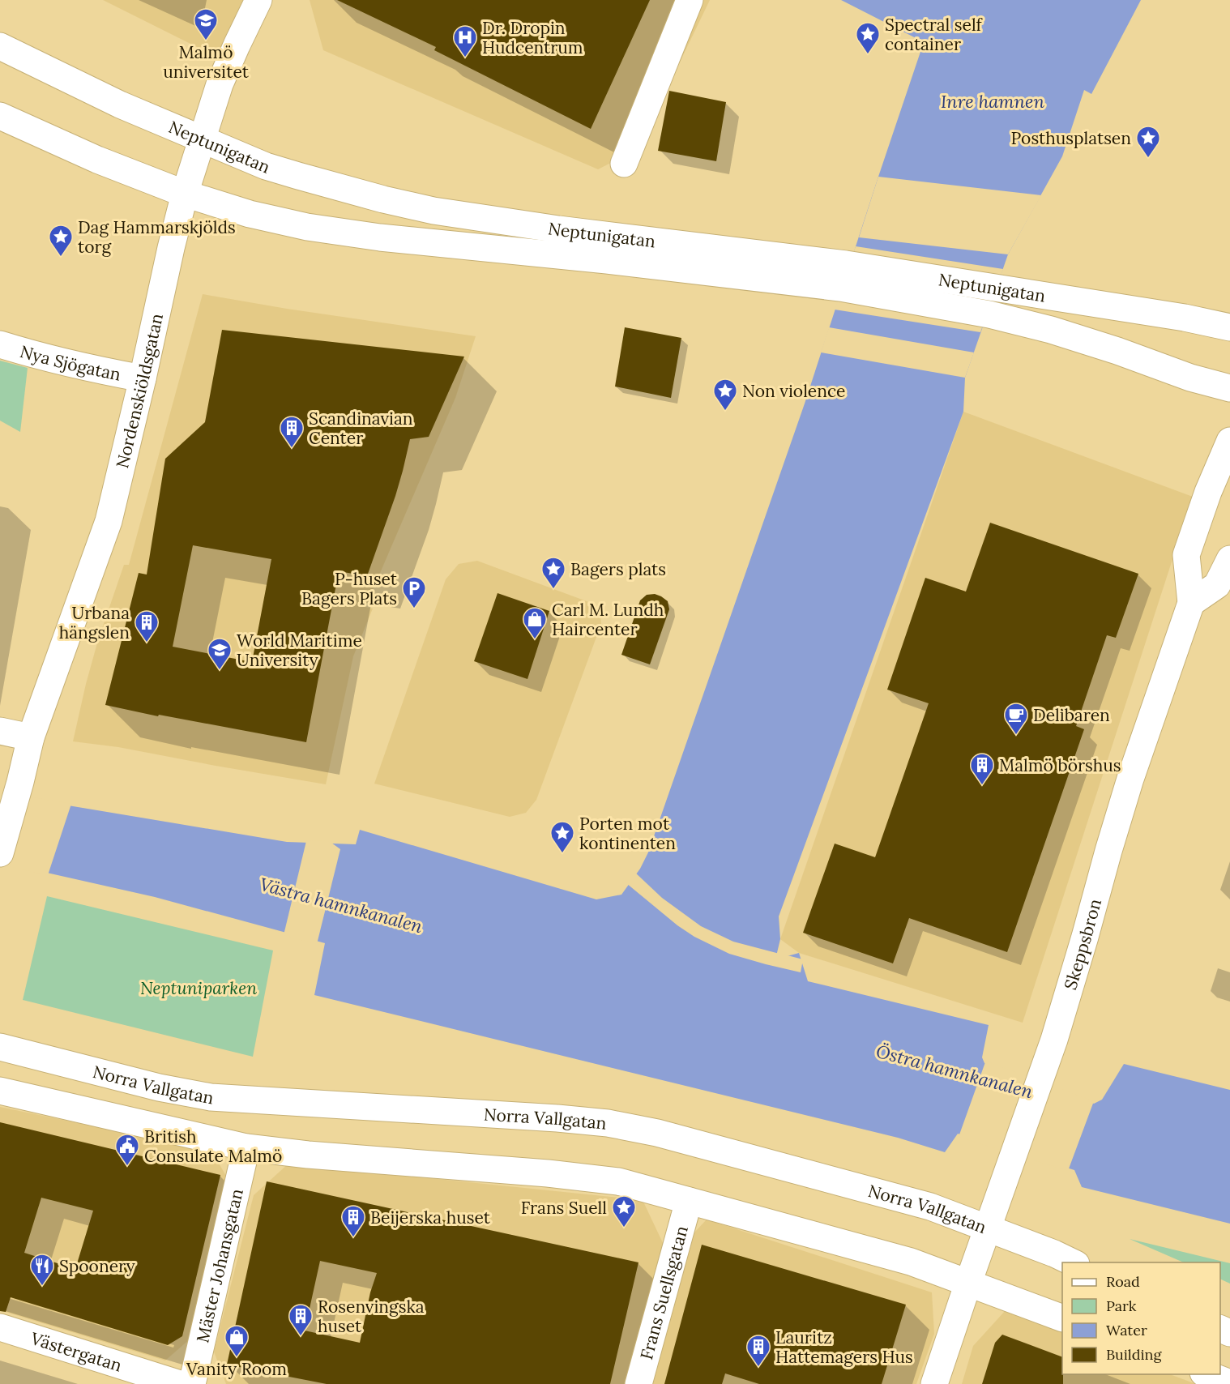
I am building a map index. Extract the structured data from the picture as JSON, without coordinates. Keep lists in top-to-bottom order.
{
  "streets": {
    "street": [
      "Neptunigatan",
      "Nya Sjögatan",
      "Nordenskiöldsgatan",
      "Skeppsbron",
      "Norra Vallgatan",
      "Mäster Johansgatan",
      "Frans Suellsgatan",
      "Västergatan"
    ]
  },
  "crossings": [
    ["Neptunigatan", "Nordenskiöldsgatan"],
    ["Nya Sjögatan", "Nordenskiöldsgatan"],
    ["Skeppsbron", "Norra Vallgatan"],
    ["Mäster Johansgatan", "Västergatan"]
  ],
  "water": ["Inre hamnen", "Västra hamnkanalen", "Östra hamnkanalen"],
  "parks": ["Neptuniparken"],
  "places": {
    "school or university": ["Malmö universitet", "World Maritime University"],
    "place": [
      "Spectral self container",
      "Posthusplatsen",
      "Dag Hammarskjölds torg",
      "Non violence",
      "Bagers plats",
      "Porten mot kontinenten",
      "Frans Suell"
    ],
    "hospital": ["Dr. Dropin Hudcentrum"],
    "building": [
      "Scandinavian Center",
      "Urbana hängslen",
      "Malmö börshus",
      "Beijerska huset",
      "Rosenvingska huset",
      "Lauritz Hattemagers Hus"
    ],
    "parking": ["P-huset Bagers Plats"],
    "shop": ["Carl M. Lundh Haircenter", "Vanity Room"],
    "cafe": ["Delibaren"],
    "public building": ["British Consulate Malmö"],
    "restaurant": ["Spoonery"]
  },
  "legend": [
    "Road",
    "Park",
    "Water",
    "Building"
  ]
}
